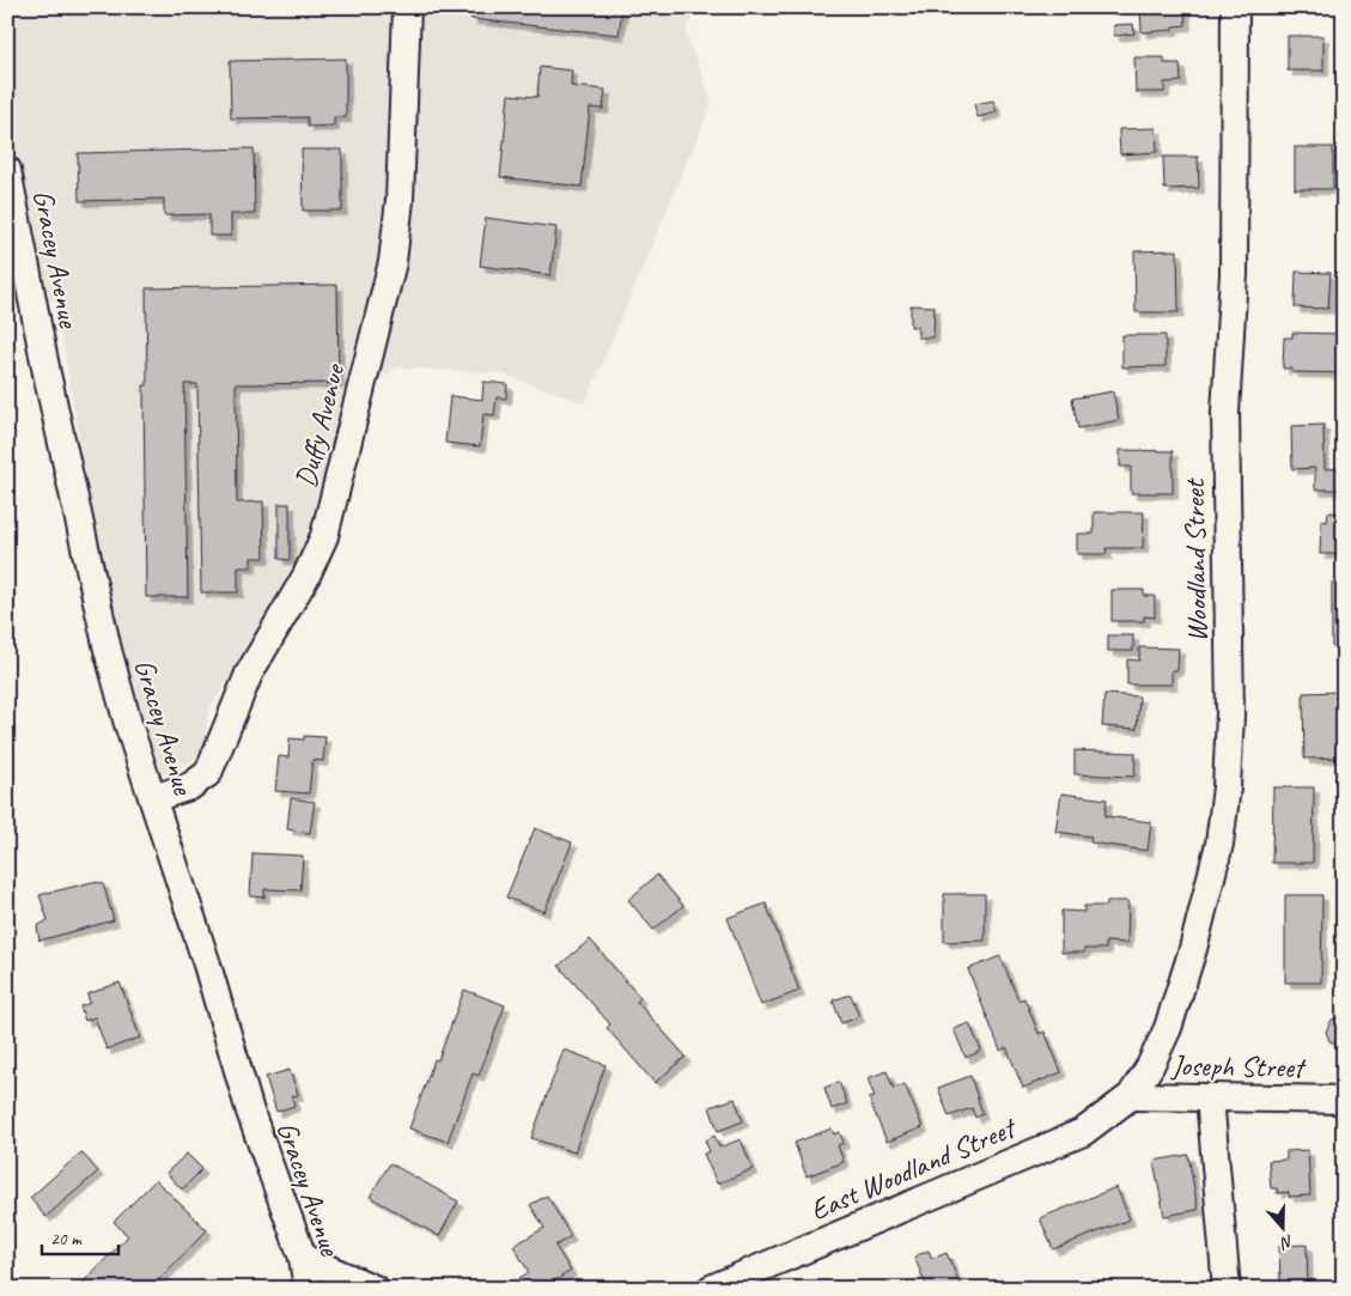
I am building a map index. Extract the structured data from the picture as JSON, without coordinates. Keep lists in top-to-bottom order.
{
  "streets": {
    "street": [
      "Gracey Avenue",
      "Duffy Avenue",
      "Woodland Street",
      "Joseph Street",
      "East Woodland Street"
    ]
  },
  "crossings": [
    ["Gracey Avenue", "Duffy Avenue"],
    ["Woodland Street", "Joseph Street"],
    ["Woodland Street", "East Woodland Street"],
    ["Joseph Street", "East Woodland Street"]
  ],
  "scale_bar": "20 m",
  "north": "bottom"
}
